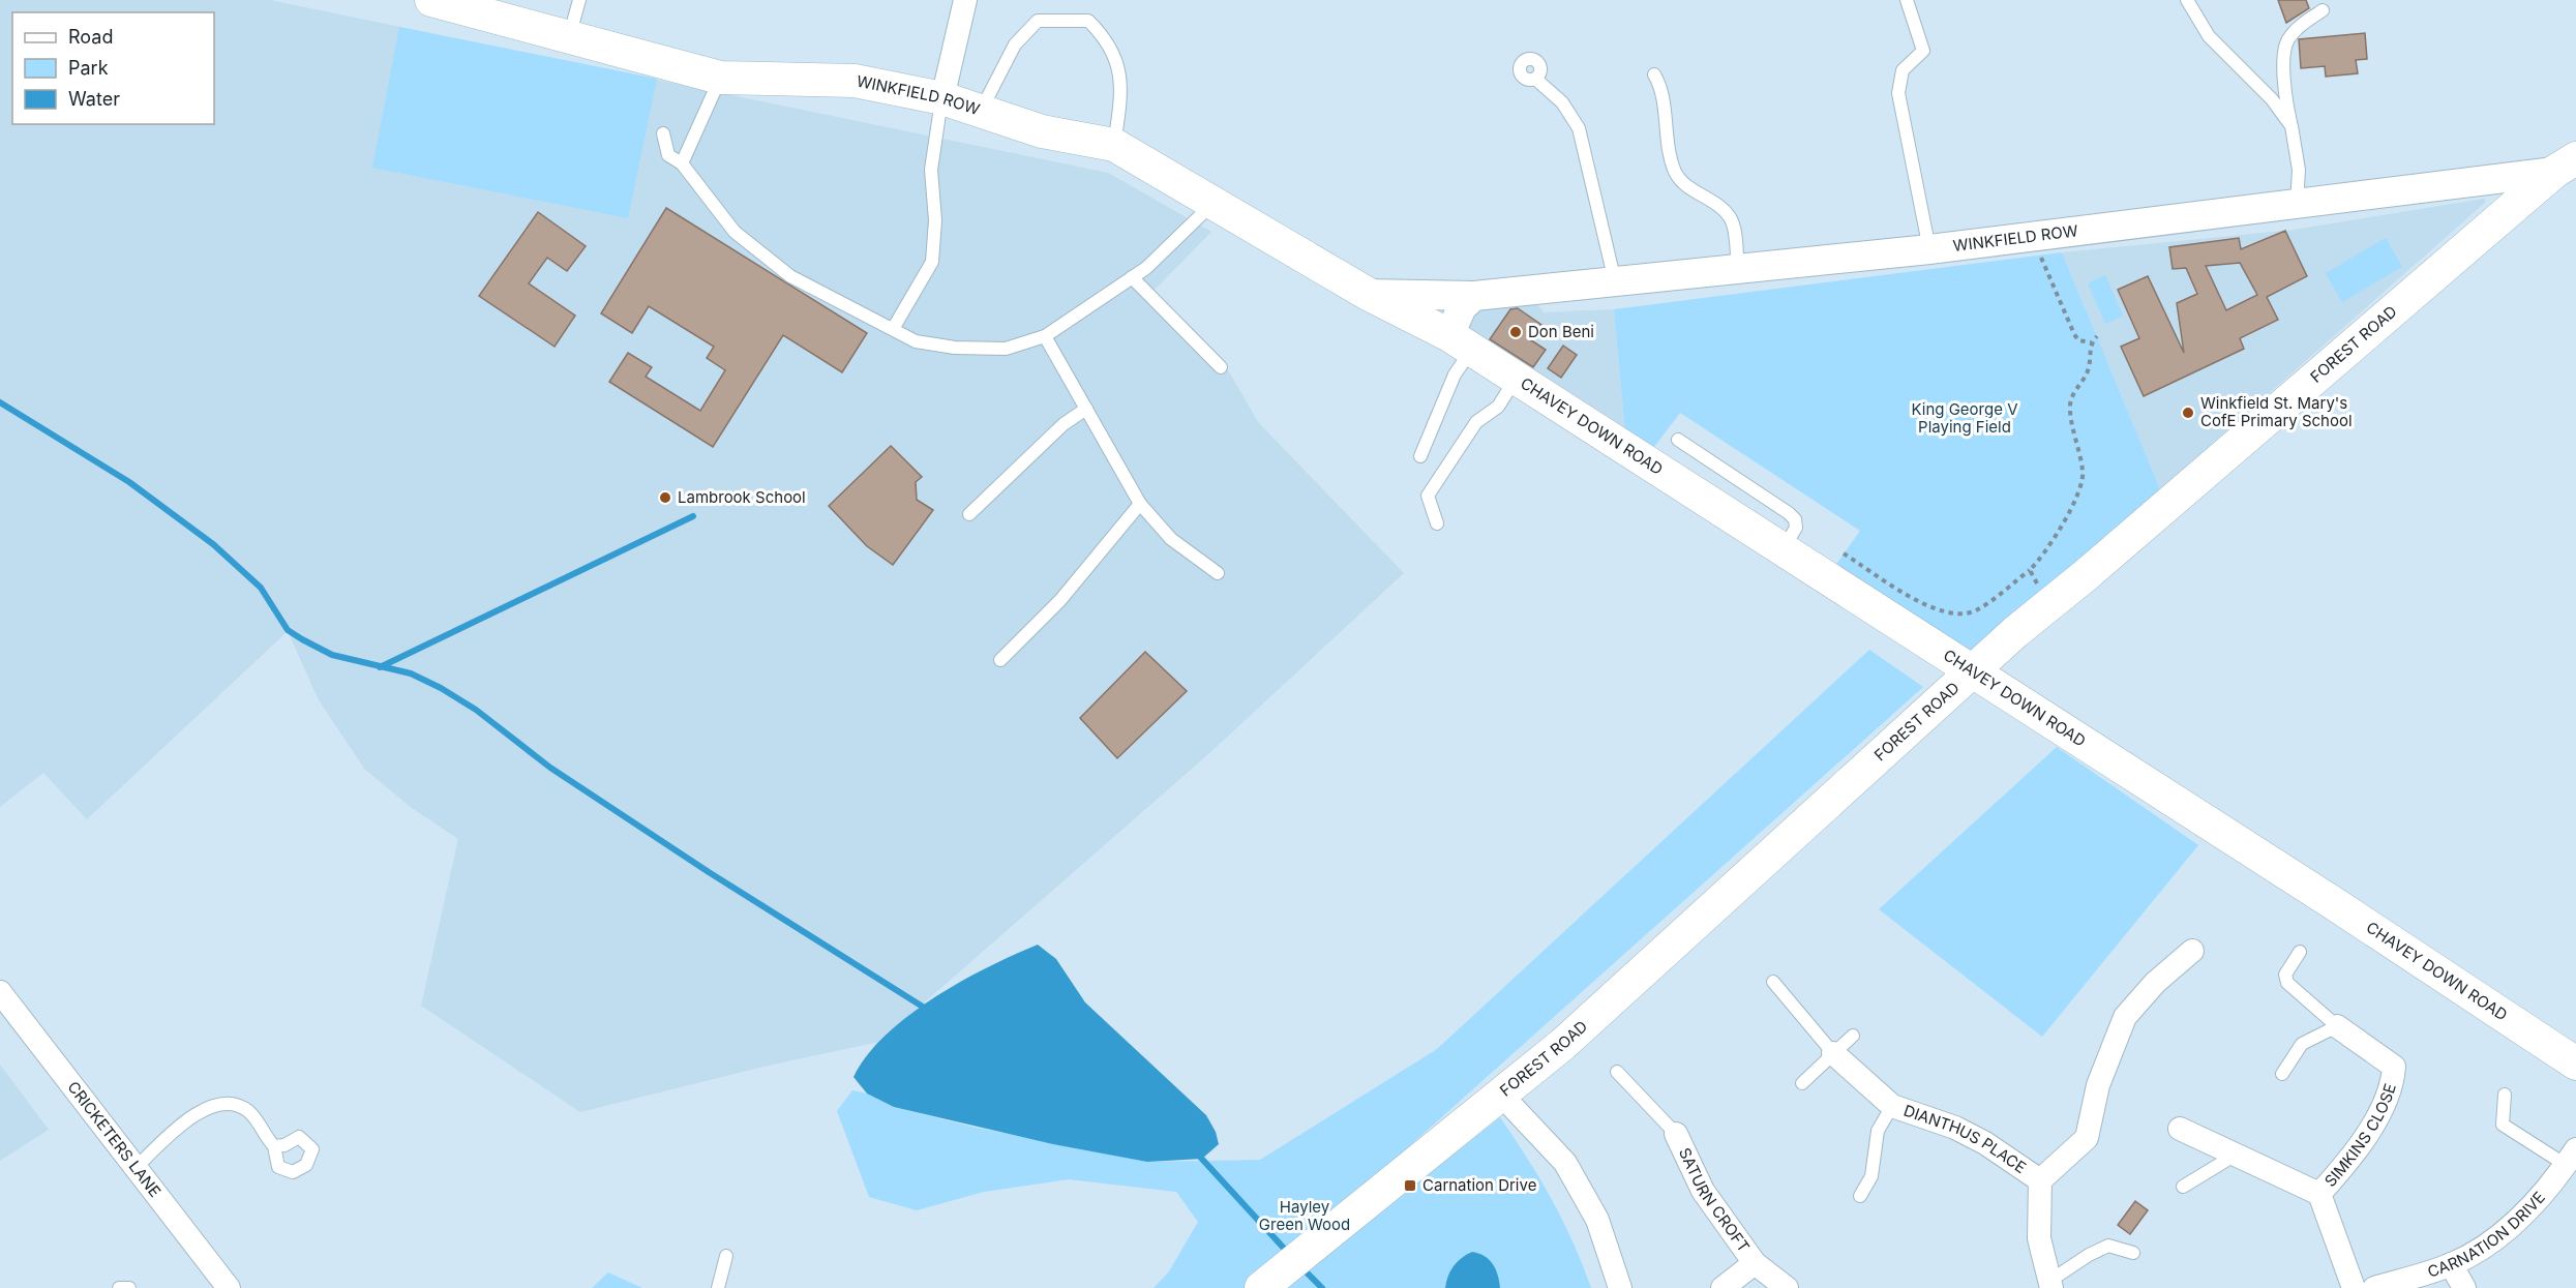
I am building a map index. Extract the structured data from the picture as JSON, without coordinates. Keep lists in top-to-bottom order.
{
  "streets": {
    "main road": ["WINKFIELD ROW", "FOREST ROAD", "CHAVEY DOWN ROAD"],
    "street": [
      "SIMKINS CLOSE",
      "CRICKETERS LANE",
      "DIANTHUS PLACE",
      "SATURN CROFT",
      "CARNATION DRIVE"
    ]
  },
  "crossings": [
    ["WINKFIELD ROW", "FOREST ROAD"],
    ["WINKFIELD ROW", "CHAVEY DOWN ROAD"],
    ["FOREST ROAD", "CHAVEY DOWN ROAD"]
  ],
  "parks": ["King George V Playing Field", "Hayley Green Wood"],
  "places": {
    "other": ["Don Beni", "Winkfield St. Mary's CofE Primary School", "Lambrook School"],
    "transit": ["Carnation Drive"]
  },
  "legend": ["Road", "Park", "Water"]
}
